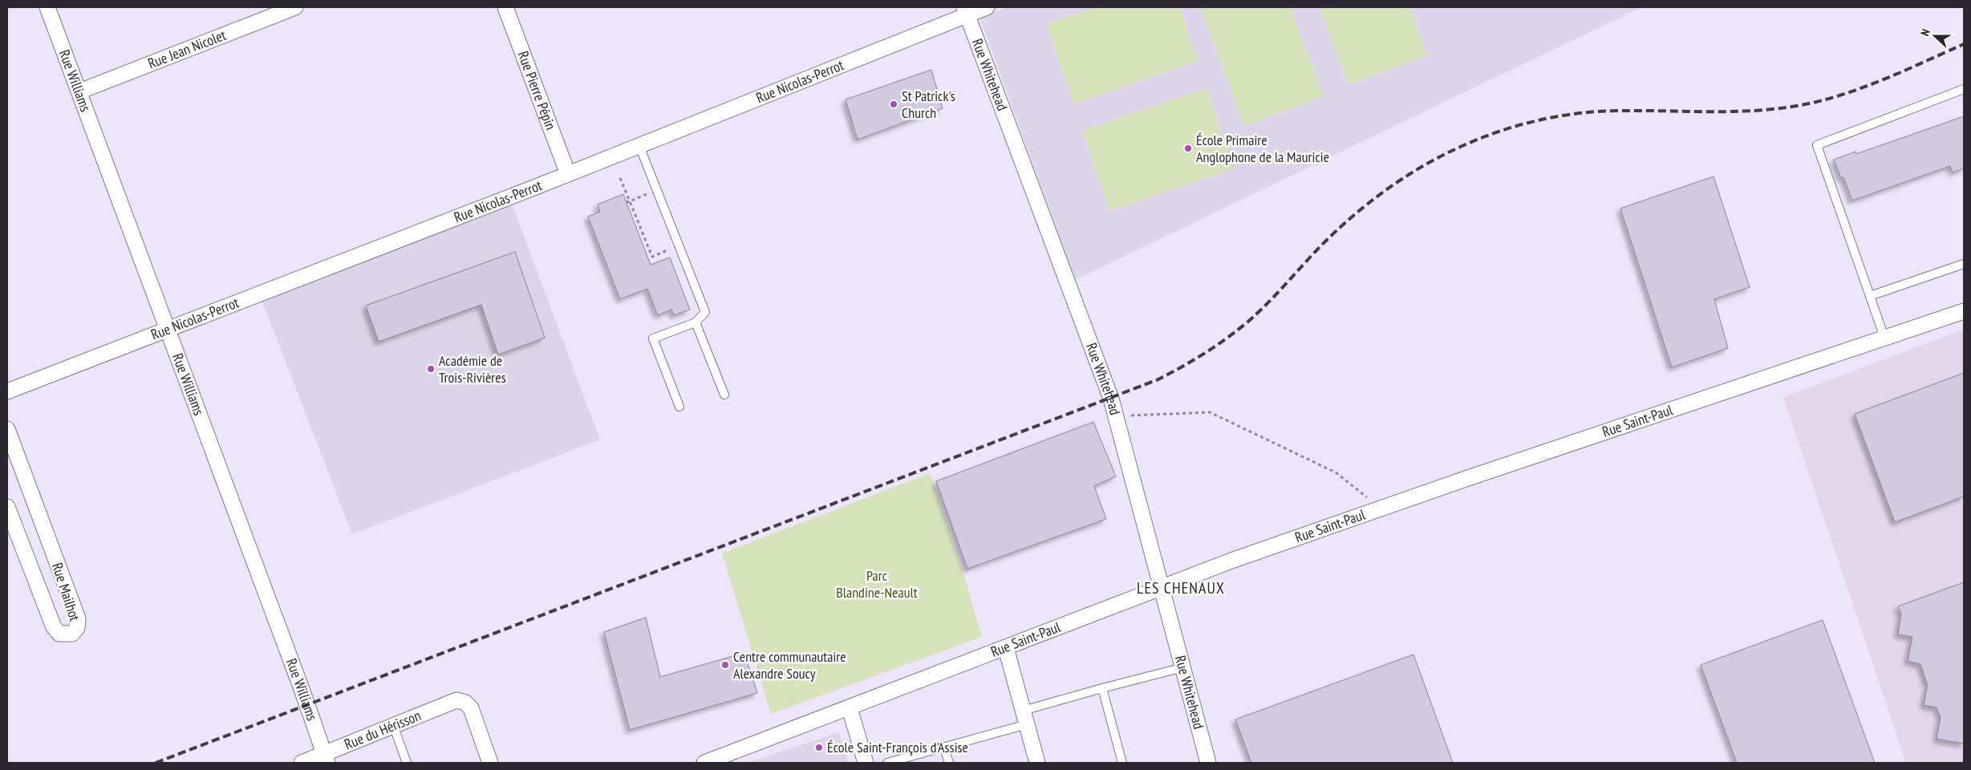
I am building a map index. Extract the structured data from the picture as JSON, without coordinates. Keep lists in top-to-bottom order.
{
  "streets": {
    "street": [
      "Rue Jean Nicolet",
      "Rue Whitehead",
      "Rue Williams",
      "Rue Nicolas-Perrot",
      "Rue Pierre Pépin",
      "Rue Saint-Paul",
      "Rue Mailhot",
      "Rue du Hérisson"
    ]
  },
  "crossings": [
    ["Rue Jean Nicolet", "Rue Williams"],
    ["Rue Whitehead", "Rue Nicolas-Perrot"],
    ["Rue Whitehead", "Rue Saint-Paul"],
    ["Rue Williams", "Rue Nicolas-Perrot"],
    ["Rue Williams", "Rue du Hérisson"],
    ["Rue Nicolas-Perrot", "Rue Pierre Pépin"]
  ],
  "districts": ["LES CHENAUX"],
  "parks": ["Parc Blandine-Neault"],
  "places": [
    "St Patrick's Church",
    "École Primaire Anglophone de la Mauricie",
    "Académie de Trois-Rivières",
    "Centre communautaire Alexandre Soucy",
    "École Saint-François d'Assise"
  ],
  "north": "left"
}
